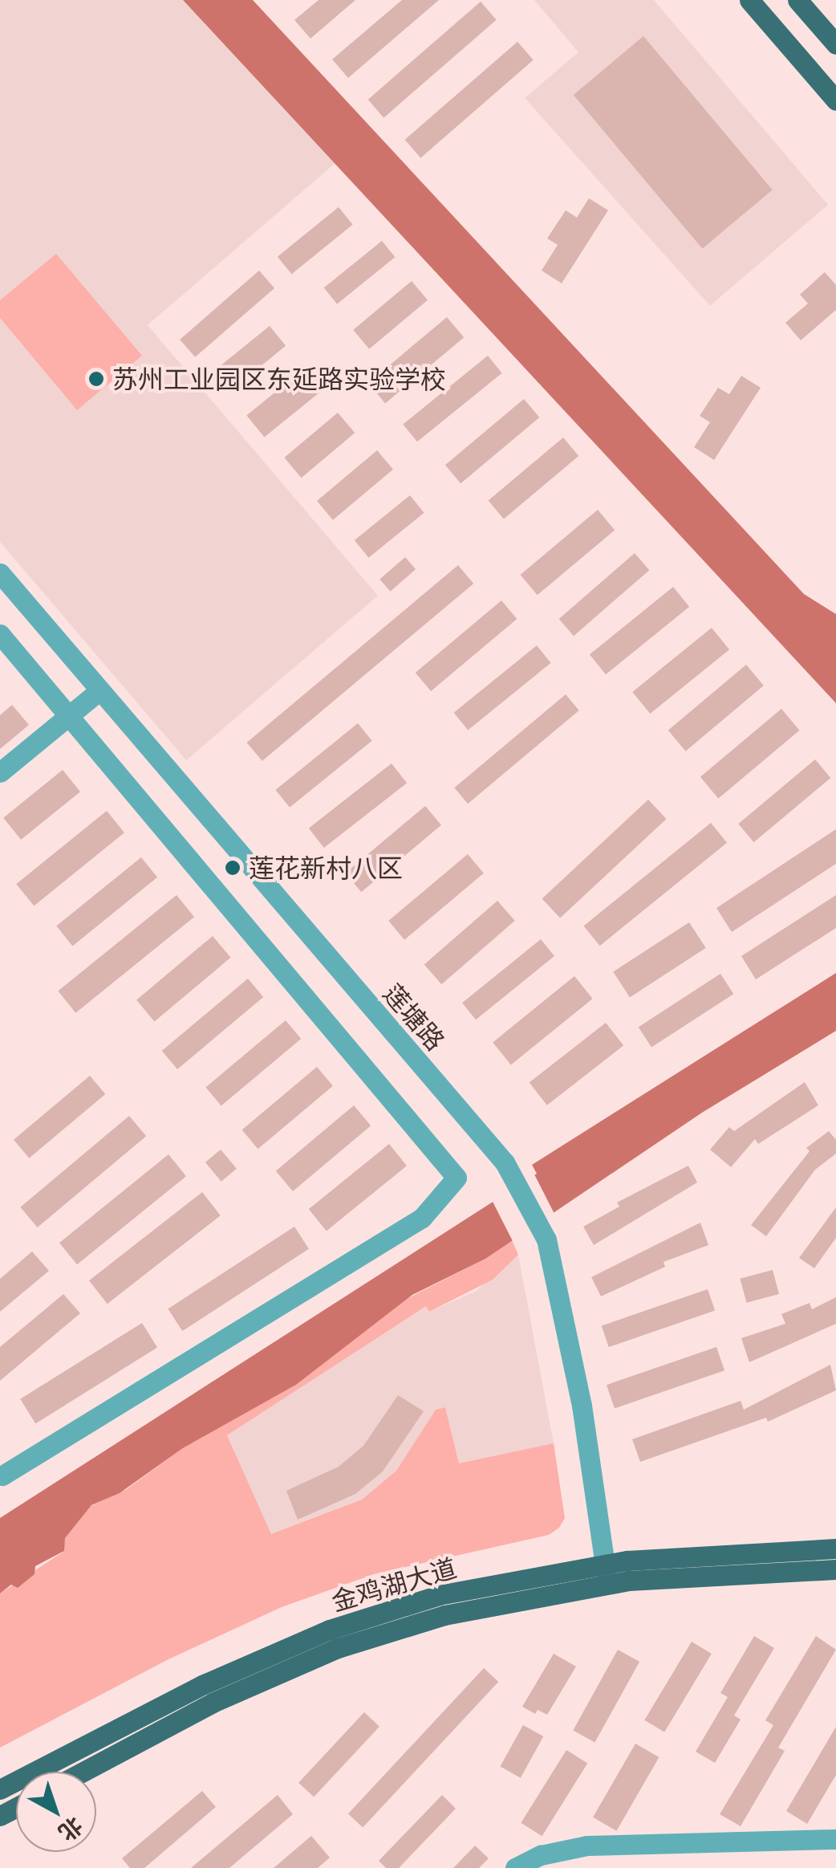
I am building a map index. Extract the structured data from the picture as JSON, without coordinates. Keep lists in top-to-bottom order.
{
  "streets": {
    "main road": ["金鸡湖大道"],
    "street": ["莲塘路"]
  },
  "crossings": [
    ["莲塘路", "金鸡湖大道"]
  ],
  "places": ["苏州工业园区东延路实验学校", "莲花新村八区"],
  "north": "bottom right"
}
